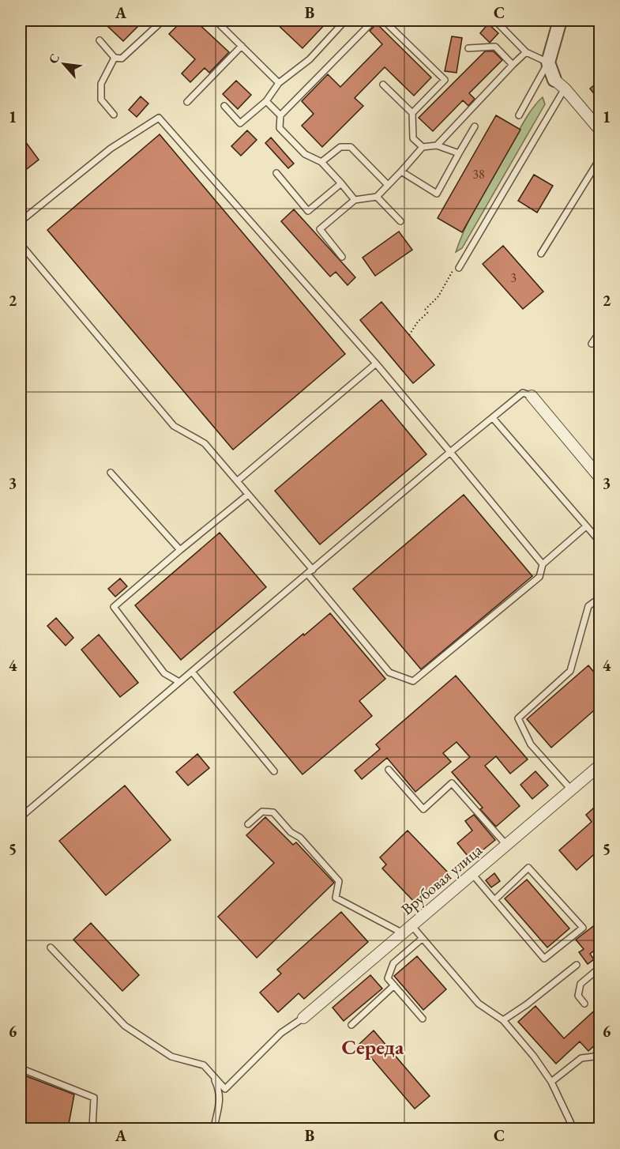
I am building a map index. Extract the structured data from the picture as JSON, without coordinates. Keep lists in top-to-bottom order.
{
  "streets": {
    "street": ["Врубовая улица"]
  },
  "districts": ["Середа"],
  "house_numbers": ["38", "3"],
  "north": "top left",
  "grid": {
    "columns": ["A", "B", "C"],
    "rows": [
      "1",
      "2",
      "3",
      "4",
      "5",
      "6"
    ]
  }
}
